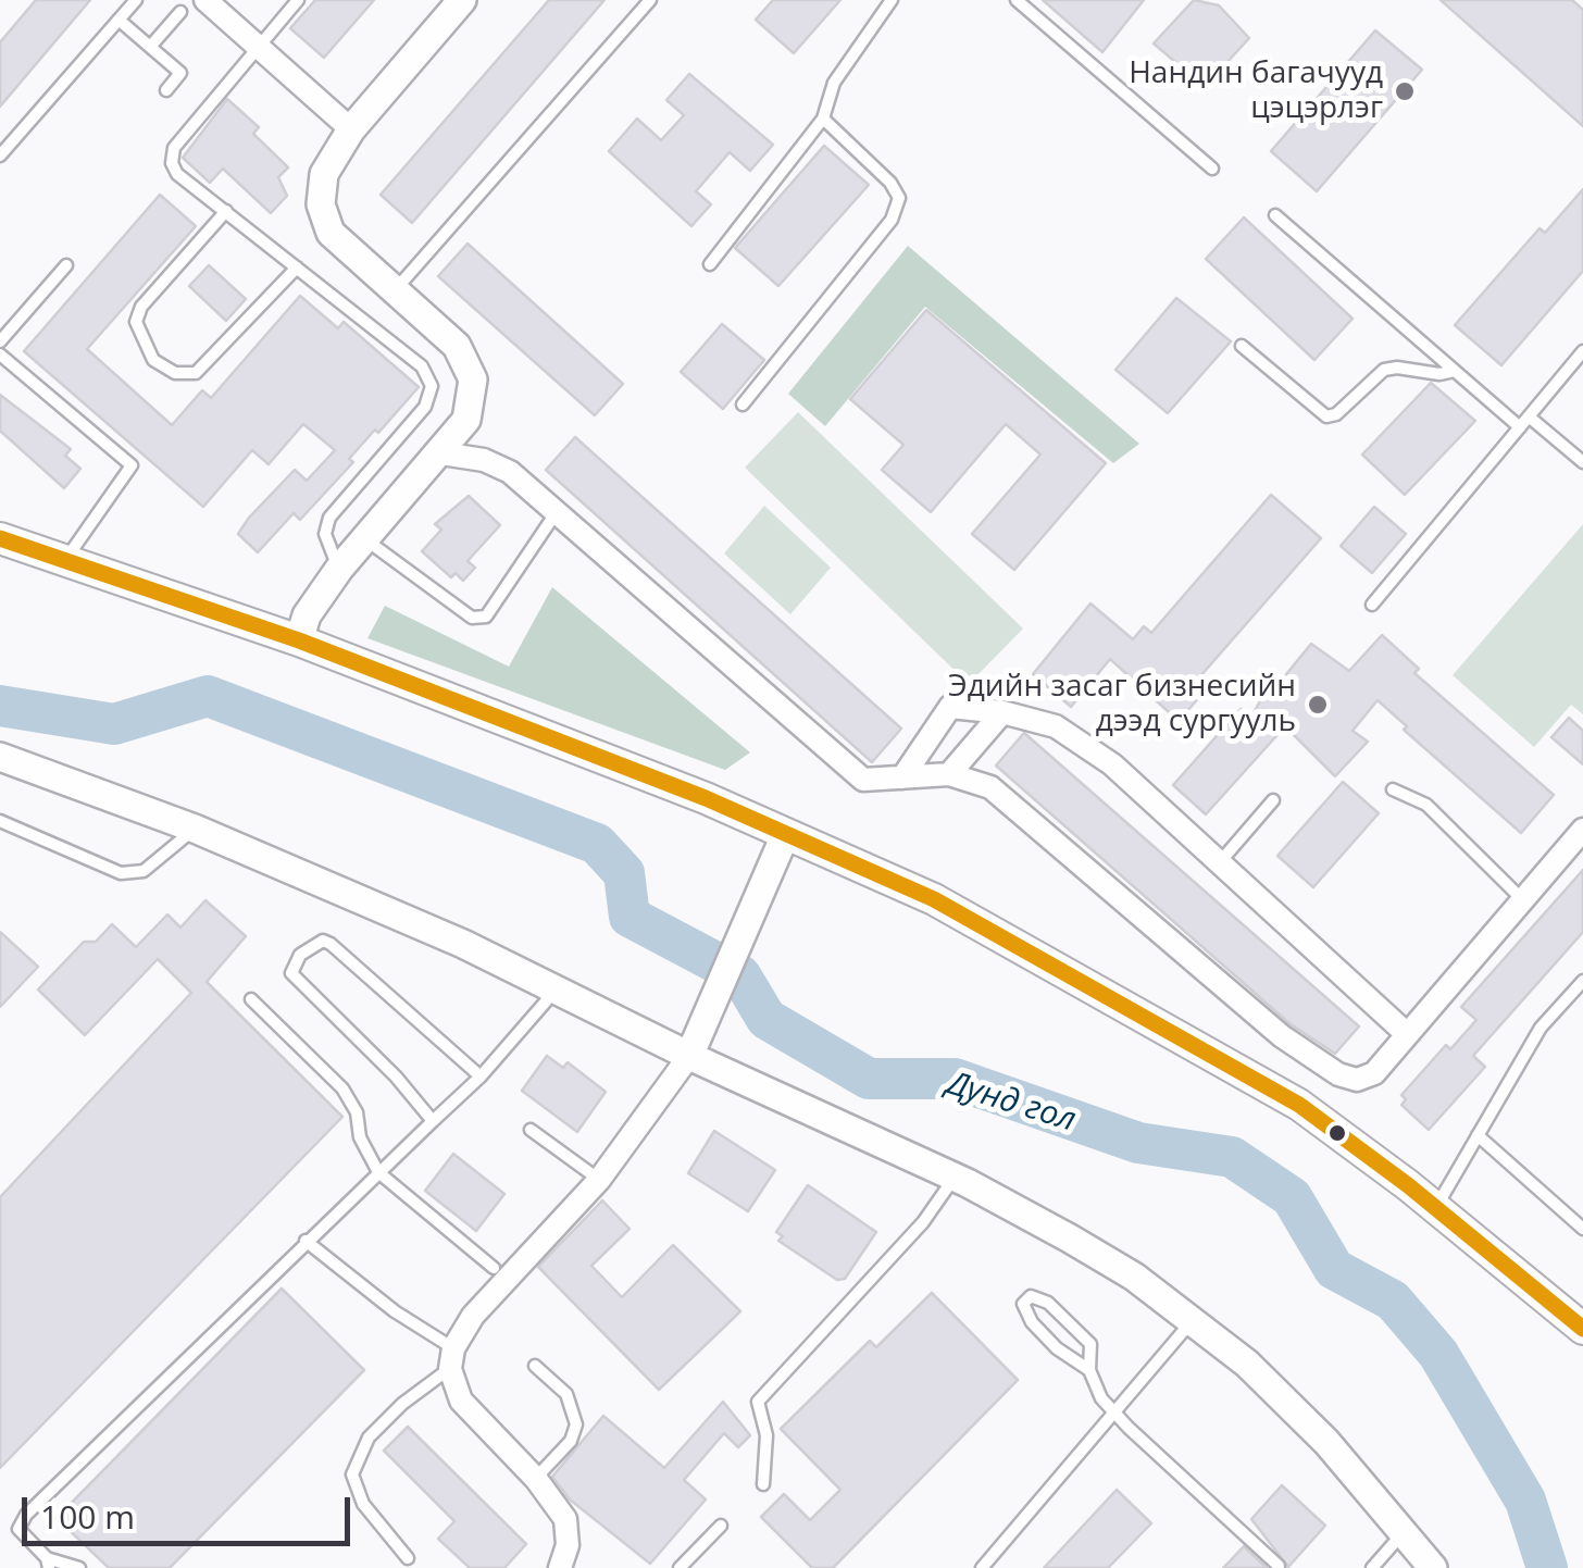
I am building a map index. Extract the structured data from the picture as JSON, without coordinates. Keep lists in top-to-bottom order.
{
  "water": ["Дунд гол"],
  "places": ["Нандин багачууд цэцэрлэг", "Эдийн засаг бизнесийн дээд сургууль"],
  "scale_bar": "100 m"
}
